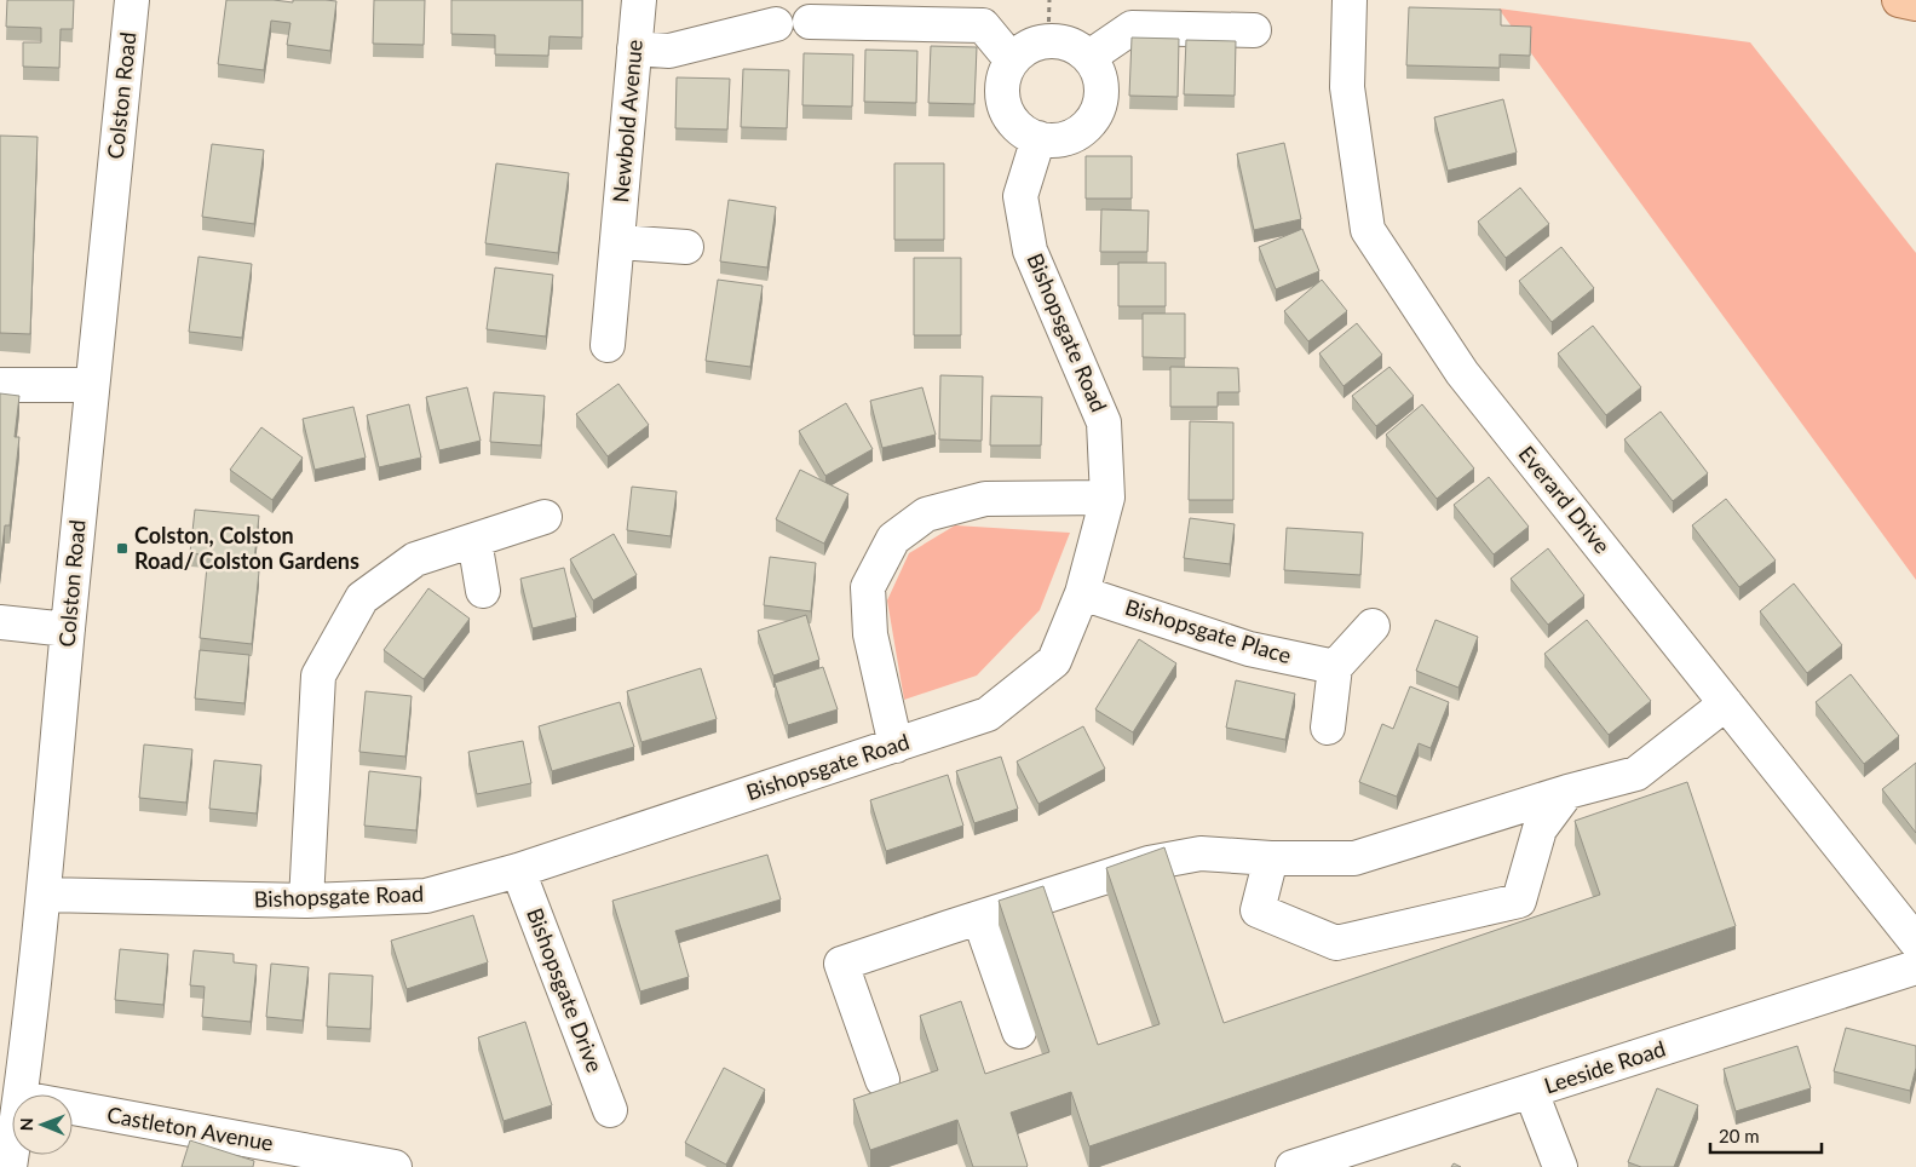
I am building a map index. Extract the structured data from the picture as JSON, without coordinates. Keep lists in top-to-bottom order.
{
  "streets": {
    "street": [
      "Colston Road",
      "Newbold Avenue",
      "Bishopsgate Road",
      "Everard Drive",
      "Bishopsgate Place",
      "Bishopsgate Drive",
      "Leeside Road",
      "Castleton Avenue"
    ]
  },
  "crossings": [
    ["Colston Road", "Bishopsgate Road"],
    ["Bishopsgate Road", "Bishopsgate Place"],
    ["Bishopsgate Road", "Bishopsgate Drive"]
  ],
  "places": {
    "transit": ["Colston, Colston Road/ Colston Gardens"]
  },
  "scale_bar": "20 m",
  "north": "left"
}
